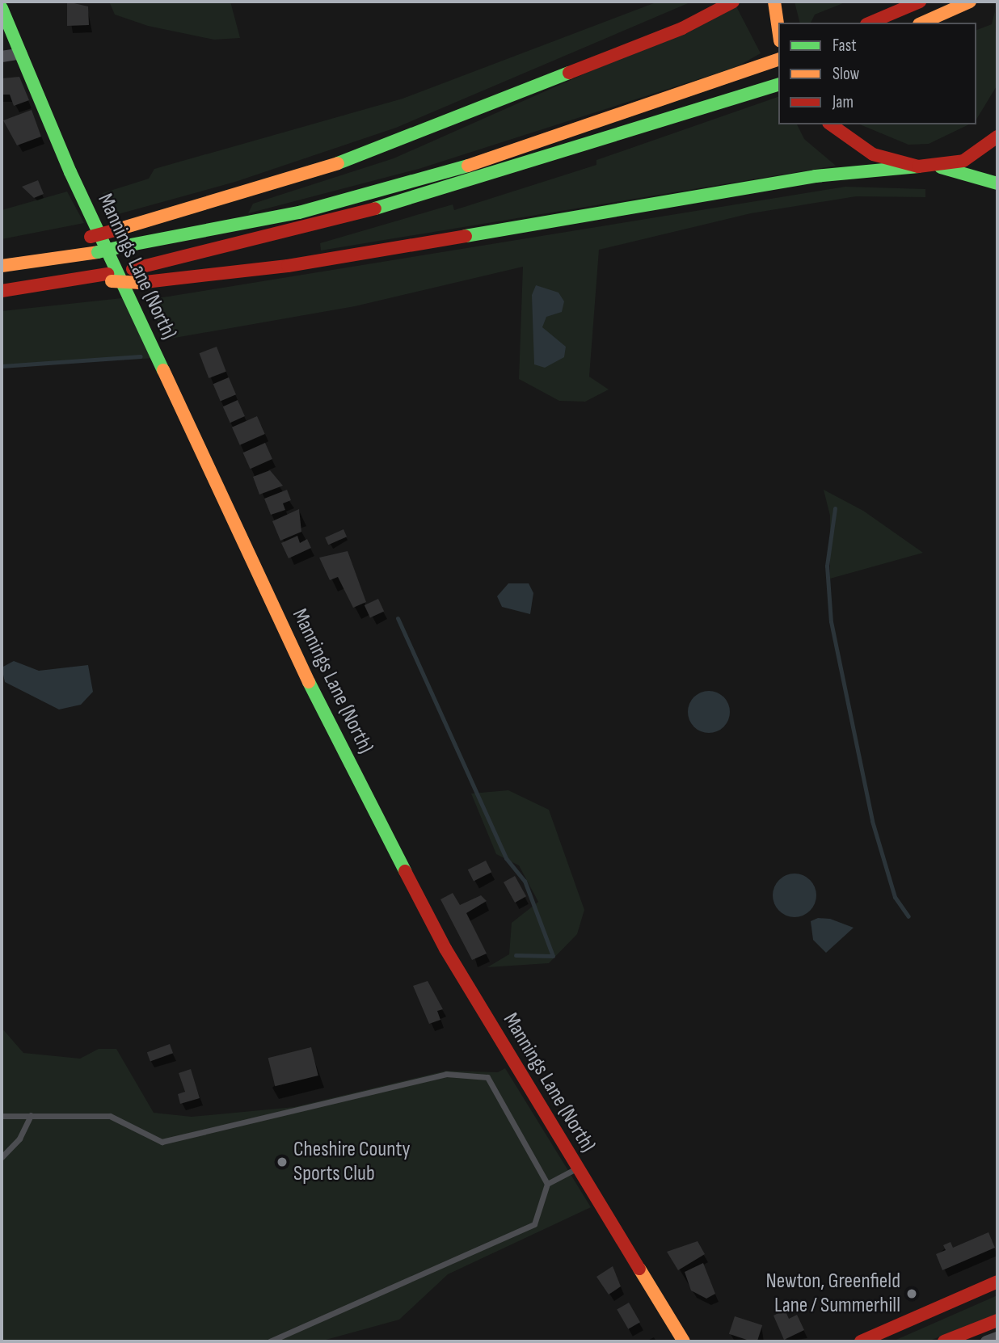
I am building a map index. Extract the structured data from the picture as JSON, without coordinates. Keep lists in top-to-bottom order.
{
  "streets": {
    "main road": ["Mannings Lane (North)"]
  },
  "places": ["Cheshire County Sports Club", "Newton, Greenfield Lane / Summerhill"],
  "legend": ["Fast", "Slow", "Jam"]
}
